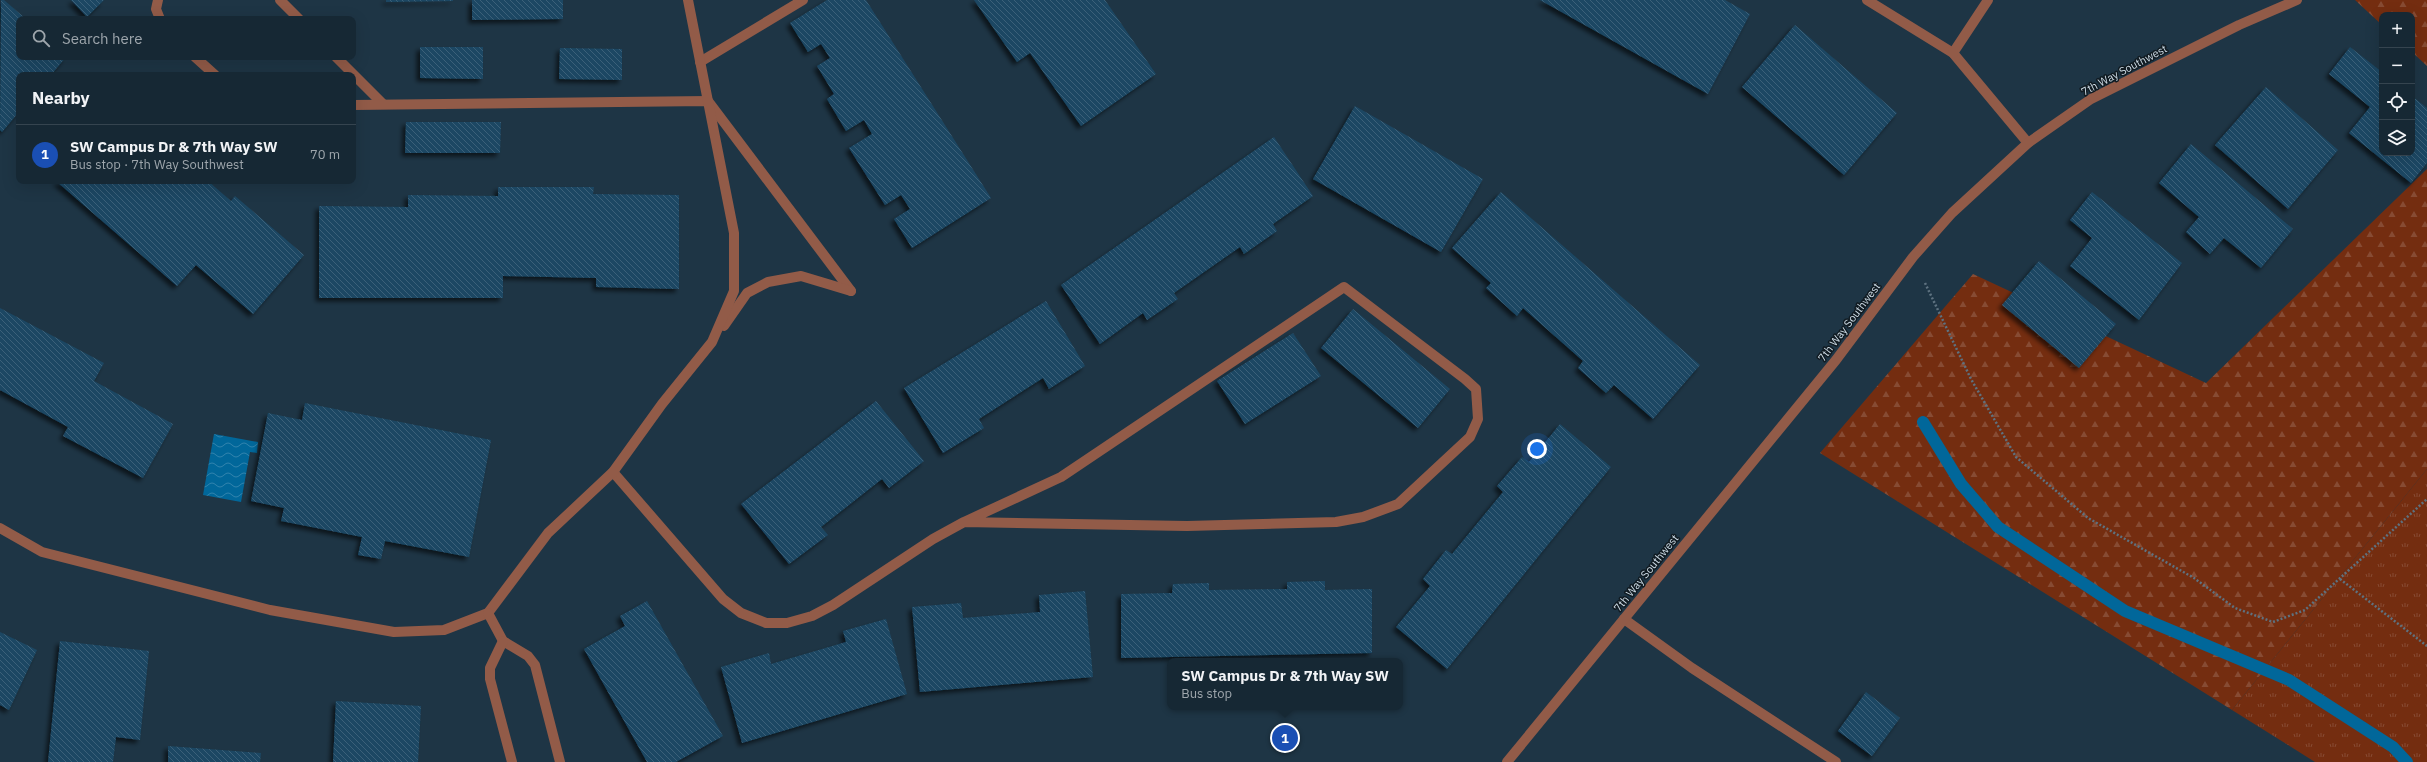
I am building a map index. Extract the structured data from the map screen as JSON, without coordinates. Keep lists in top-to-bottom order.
{
  "streets": {
    "street": ["7th Way Southwest"]
  },
  "page": {
    "map_buttons": ["+", "−"],
    "search": "Search here",
    "heading": "Nearby",
    "list": [
      {
        "mark": "1",
        "name": "SW Campus Dr & 7th Way SW",
        "note": "Bus stop · 7th Way Southwest",
        "value": "70 m"
      }
    ],
    "popup": ["SW Campus Dr & 7th Way SW", "Bus stop"],
    "pins": "1"
  }
}
